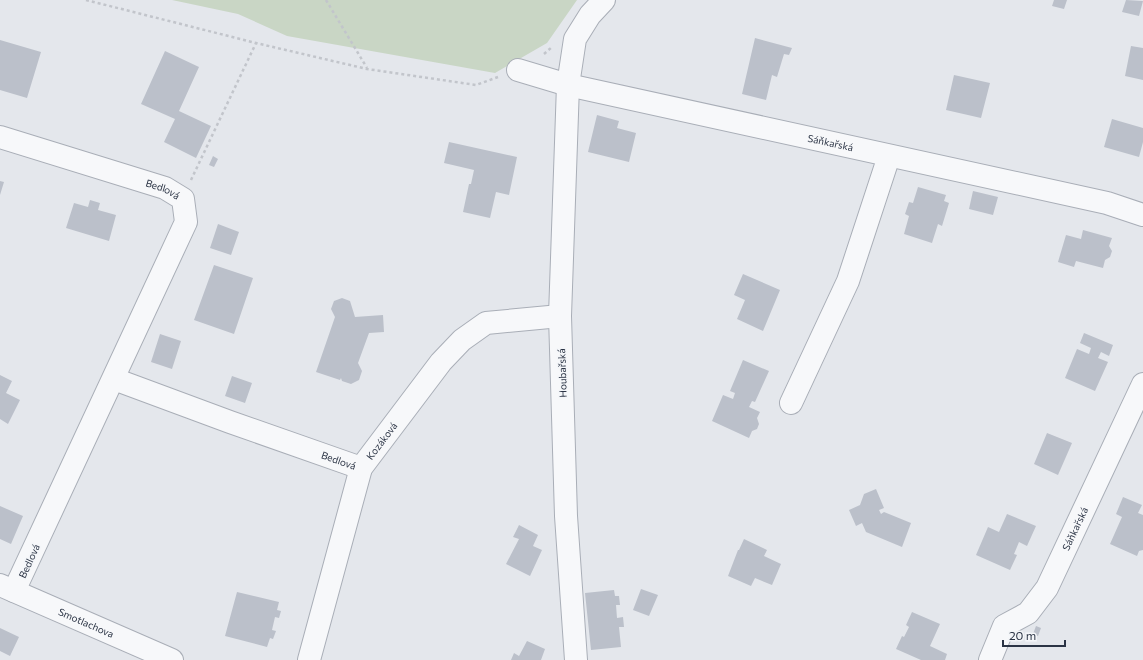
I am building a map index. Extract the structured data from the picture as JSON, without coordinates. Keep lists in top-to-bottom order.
{
  "streets": {
    "street": [
      "Sáňkařská",
      "Bedlová",
      "Houbařská",
      "Kozáková",
      "Smotlachova"
    ]
  },
  "crossings": [
    ["Sáňkařská", "Houbařská"],
    ["Bedlová", "Kozáková"],
    ["Bedlová", "Smotlachova"],
    ["Houbařská", "Kozáková"]
  ],
  "scale_bar": "20 m"
}
